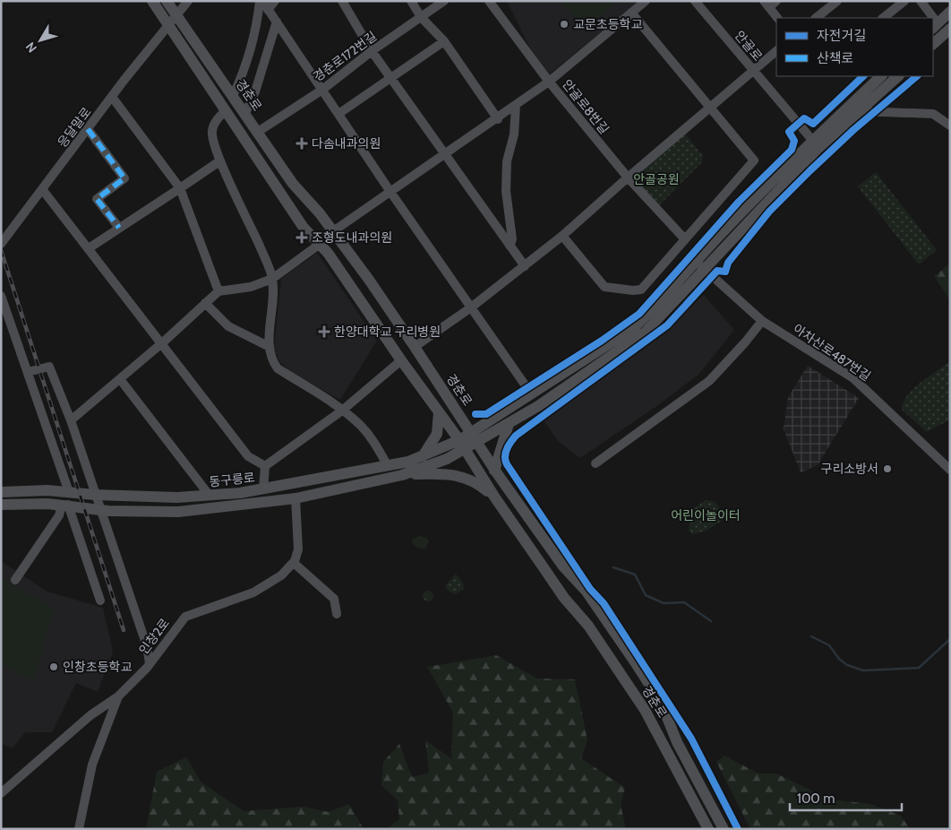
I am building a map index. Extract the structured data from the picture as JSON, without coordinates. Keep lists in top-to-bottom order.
{
  "streets": {
    "main road": ["경춘로", "동구릉로"],
    "street": [
      "안골로",
      "경춘로172번길",
      "안골로8번길",
      "응달말로",
      "아차산로487번길",
      "인창2로"
    ]
  },
  "crossings": [
    ["경춘로172번길", "경춘로"],
    ["경춘로", "안골로8번길"],
    ["경춘로", "응달말로"],
    ["경춘로", "동구릉로"]
  ],
  "parks": ["안골공원", "어린이놀이터"],
  "places": {
    "other": ["교문초등학교", "구리소방서", "인창초등학교"],
    "health": ["다솜내과의원", "조형도내과의원", "한양대학교 구리병원"]
  },
  "legend": ["자전거길", "산책로"],
  "scale_bar": "100 m",
  "north": "bottom left"
}
